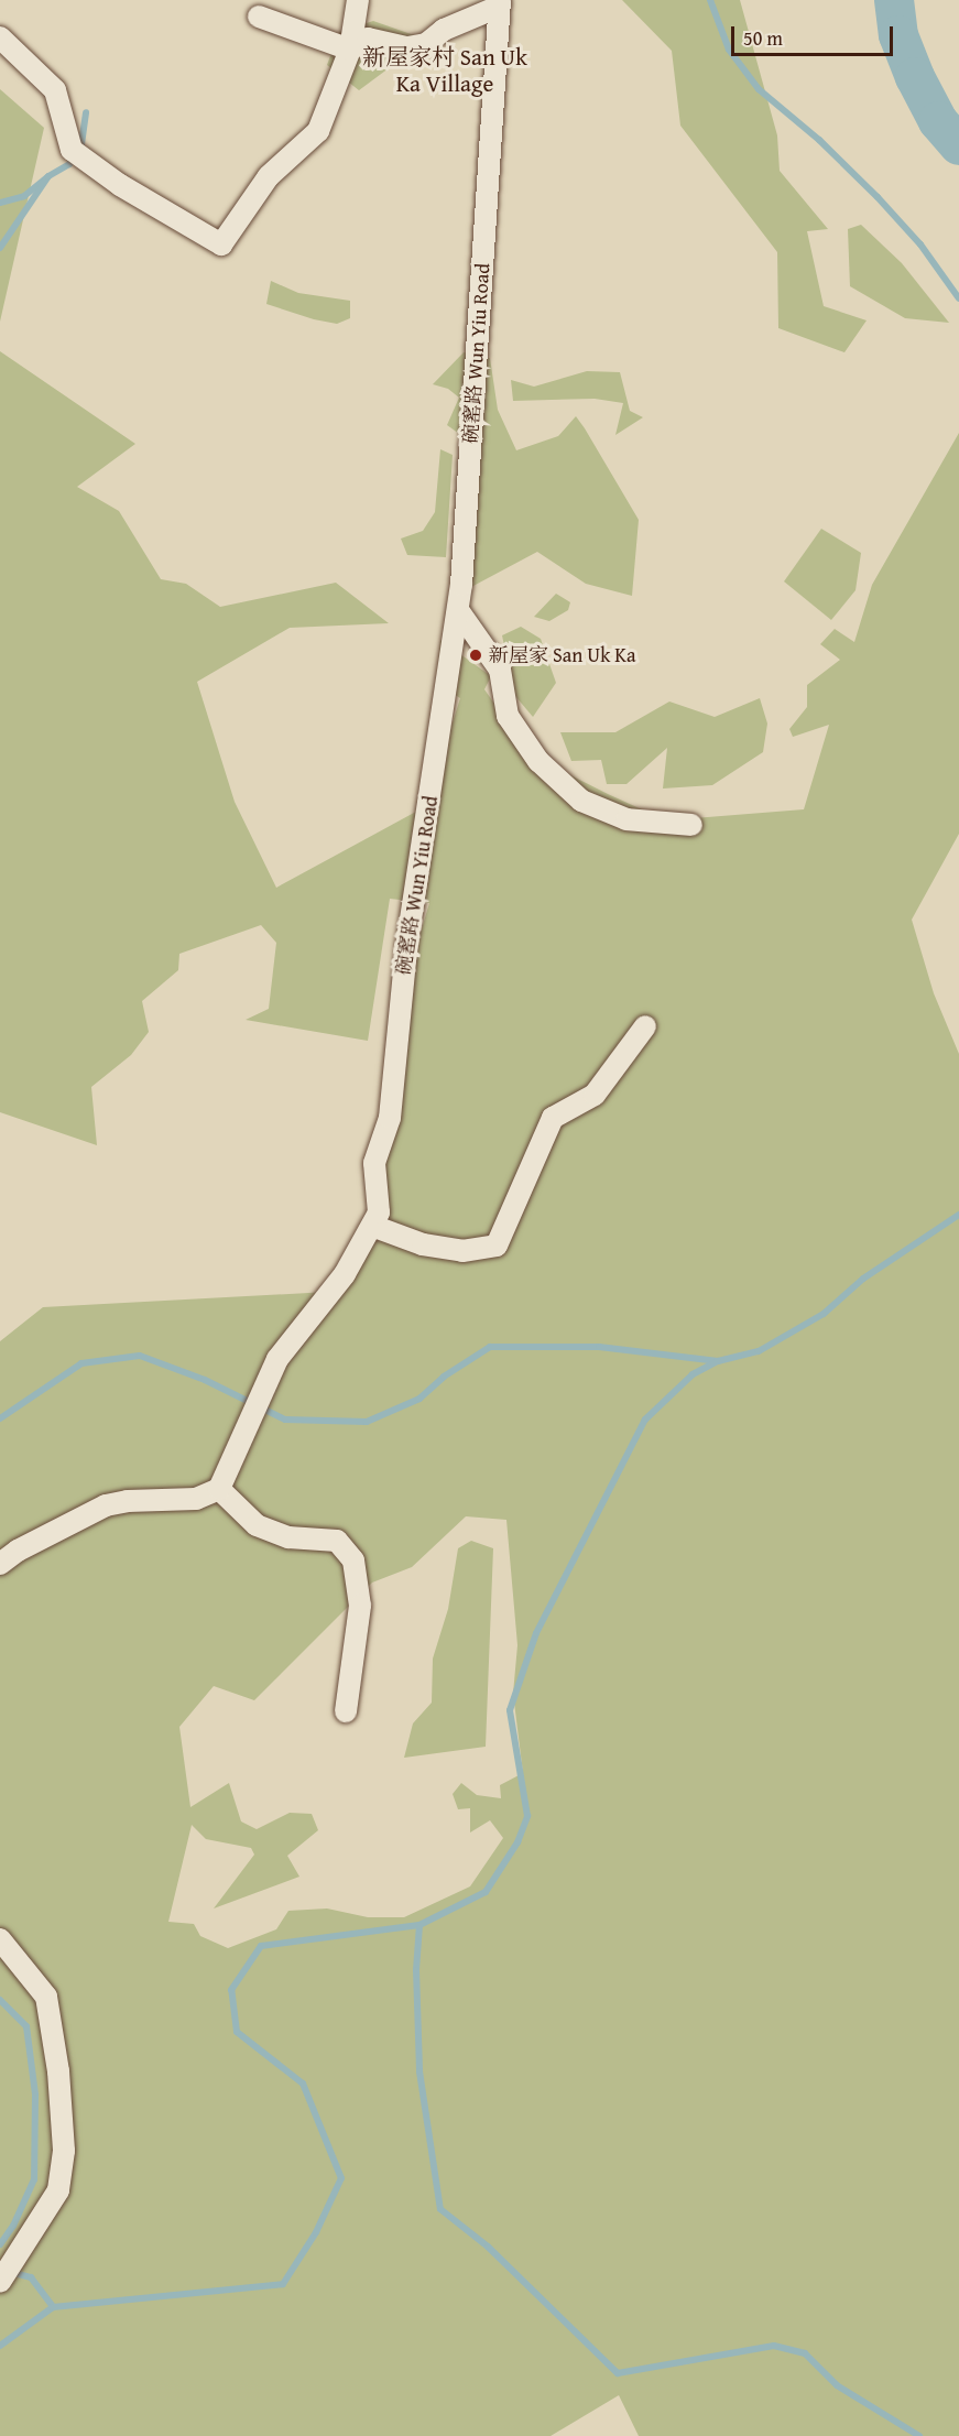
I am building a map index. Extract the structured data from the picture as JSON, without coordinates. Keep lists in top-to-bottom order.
{
  "streets": {
    "street": ["碗窰路 Wun Yiu Road"]
  },
  "districts": ["新屋家村 San Uk Ka Village"],
  "places": ["新屋家 San Uk Ka"],
  "scale_bar": "50 m"
}
